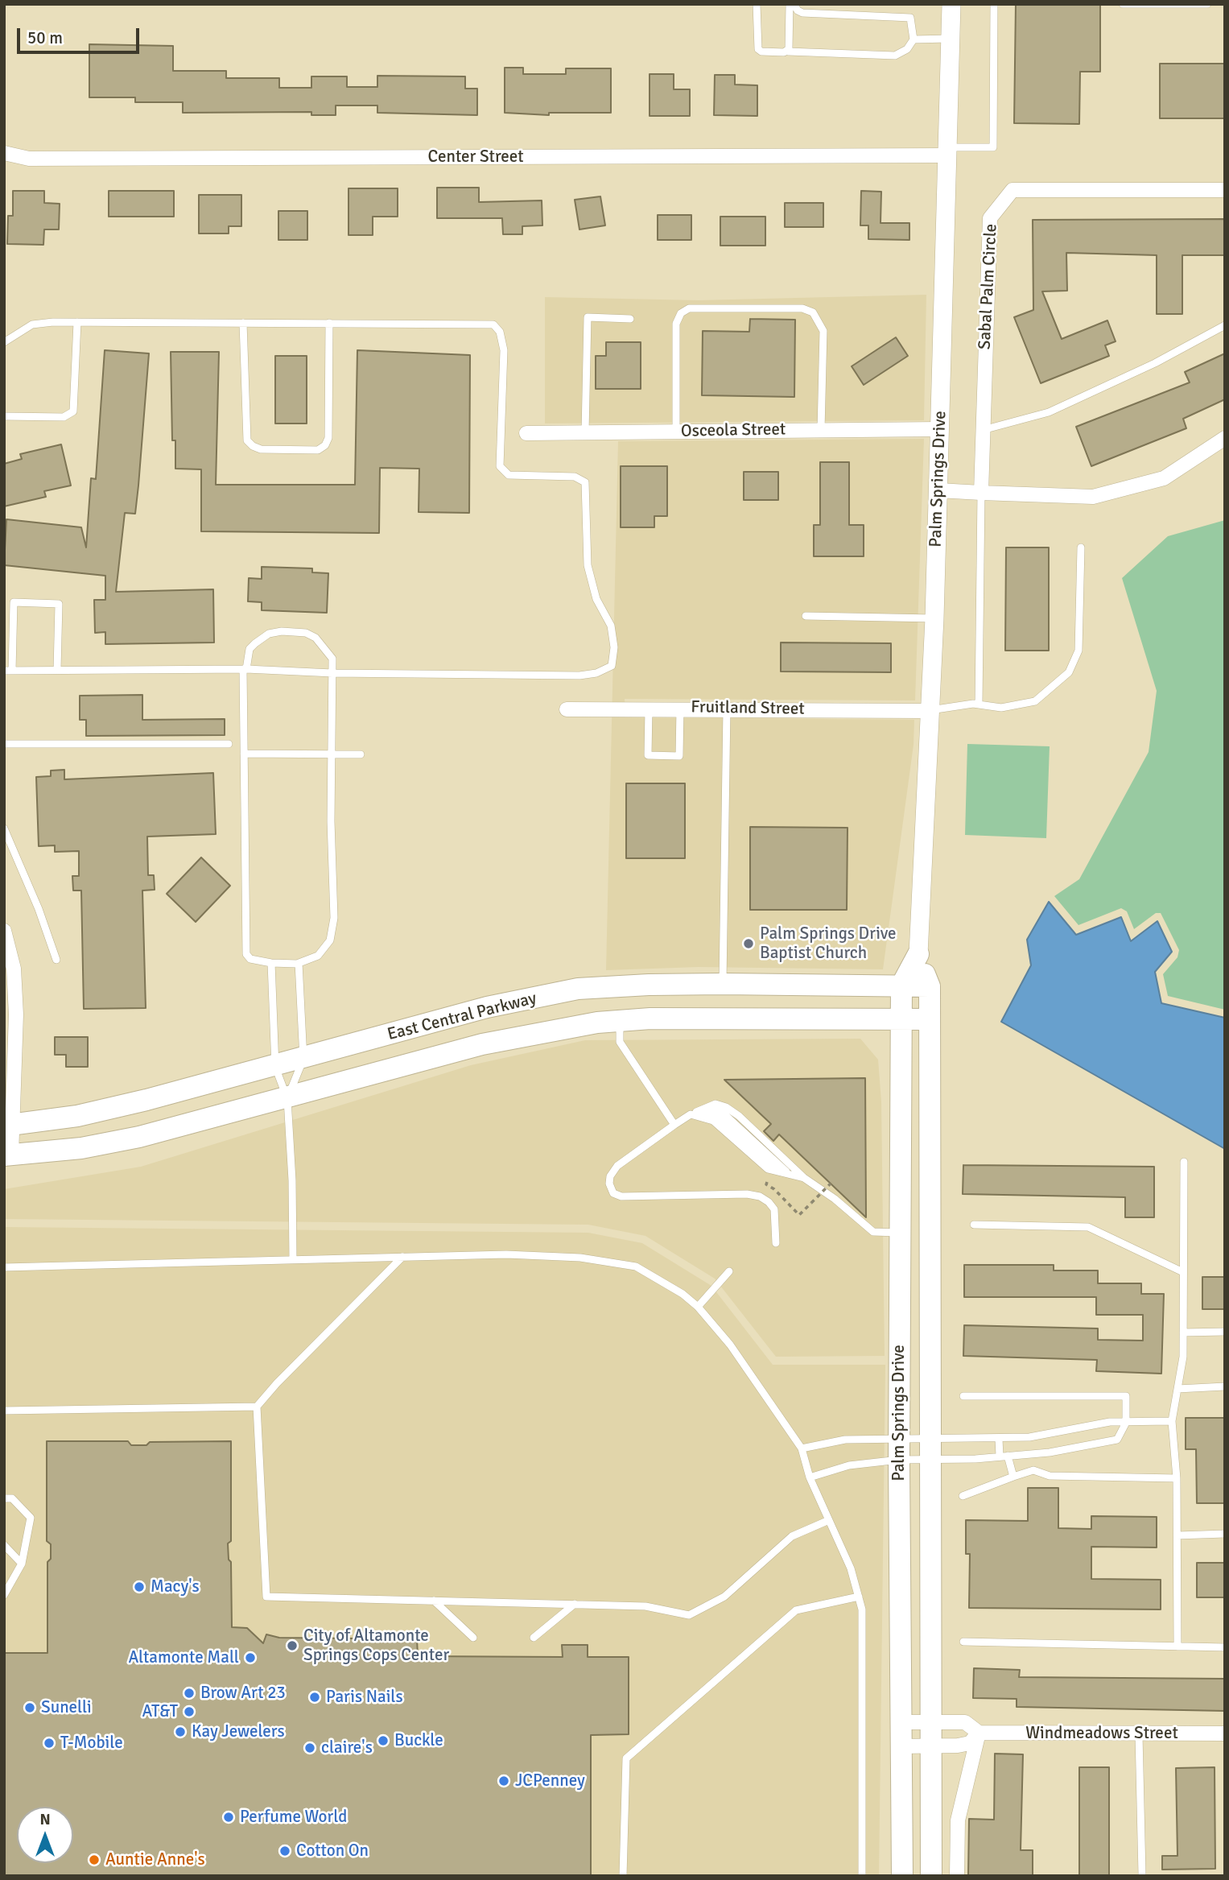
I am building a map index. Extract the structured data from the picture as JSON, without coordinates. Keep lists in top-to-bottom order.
{
  "streets": {
    "main road": ["Palm Springs Drive", "East Central Parkway"],
    "street": [
      "Center Street",
      "Sabal Palm Circle",
      "Osceola Street",
      "Fruitland Street",
      "Windmeadows Street"
    ]
  },
  "crossings": [
    ["Center Street", "Palm Springs Drive"],
    ["Osceola Street", "Palm Springs Drive"],
    ["Palm Springs Drive", "Fruitland Street"],
    ["Palm Springs Drive", "East Central Parkway"],
    ["Palm Springs Drive", "Windmeadows Street"]
  ],
  "places": [
    "Palm Springs Drive Baptist Church",
    "Macy's",
    "City of Altamonte Springs Cops Center",
    "Altamonte Mall",
    "Brow Art 23",
    "Paris Nails",
    "Sunelli",
    "AT&T",
    "Kay Jewelers",
    "Buckle",
    "T-Mobile",
    "claire's",
    "JCPenney",
    "Perfume World",
    "Cotton On",
    "Auntie Anne's"
  ],
  "scale_bar": "50 m",
  "north": "top"
}
